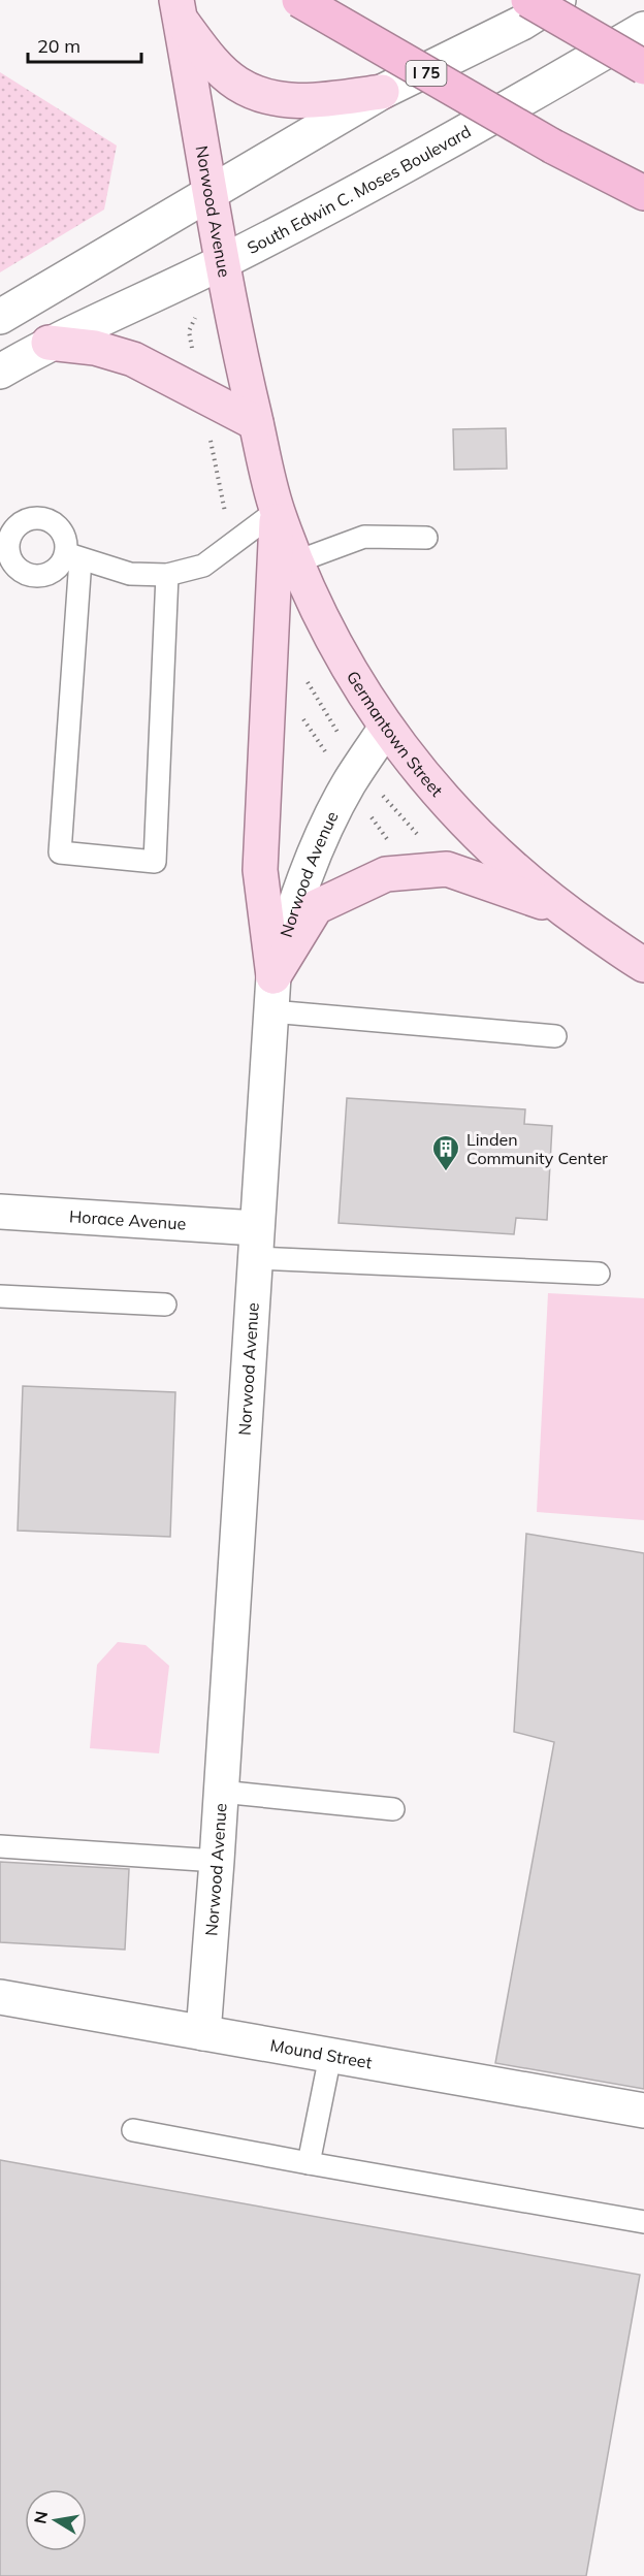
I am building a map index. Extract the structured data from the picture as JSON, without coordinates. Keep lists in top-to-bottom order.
{
  "streets": {
    "highway": ["I 75"],
    "main road": ["Norwood Avenue", "Germantown Street"],
    "street": ["South Edwin C. Moses Boulevard", "Horace Avenue", "Mound Street"]
  },
  "crossings": [
    ["South Edwin C. Moses Boulevard", "Norwood Avenue"],
    ["Norwood Avenue", "Germantown Street"],
    ["Norwood Avenue", "Horace Avenue"],
    ["Norwood Avenue", "Mound Street"]
  ],
  "places": {
    "building": ["Linden Community Center"]
  },
  "scale_bar": "20 m",
  "north": "left"
}
